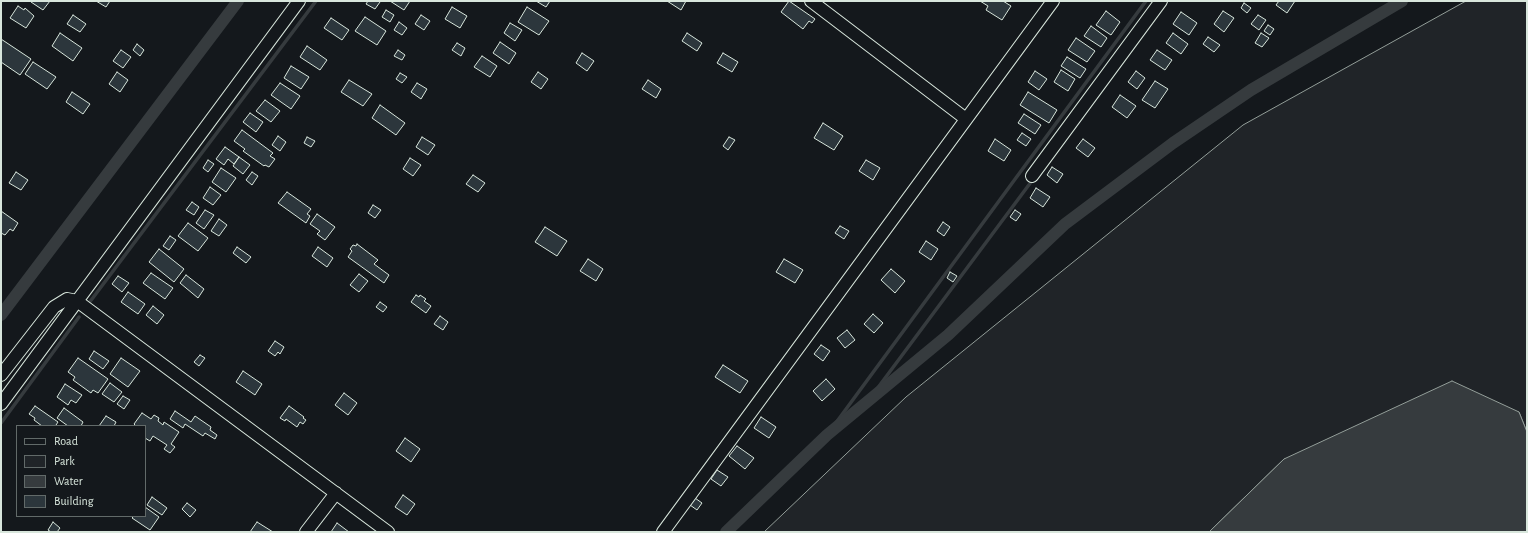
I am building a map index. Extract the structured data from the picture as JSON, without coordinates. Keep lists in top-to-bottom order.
{
  "legend": [
    "Road",
    "Park",
    "Water",
    "Building"
  ]
}
